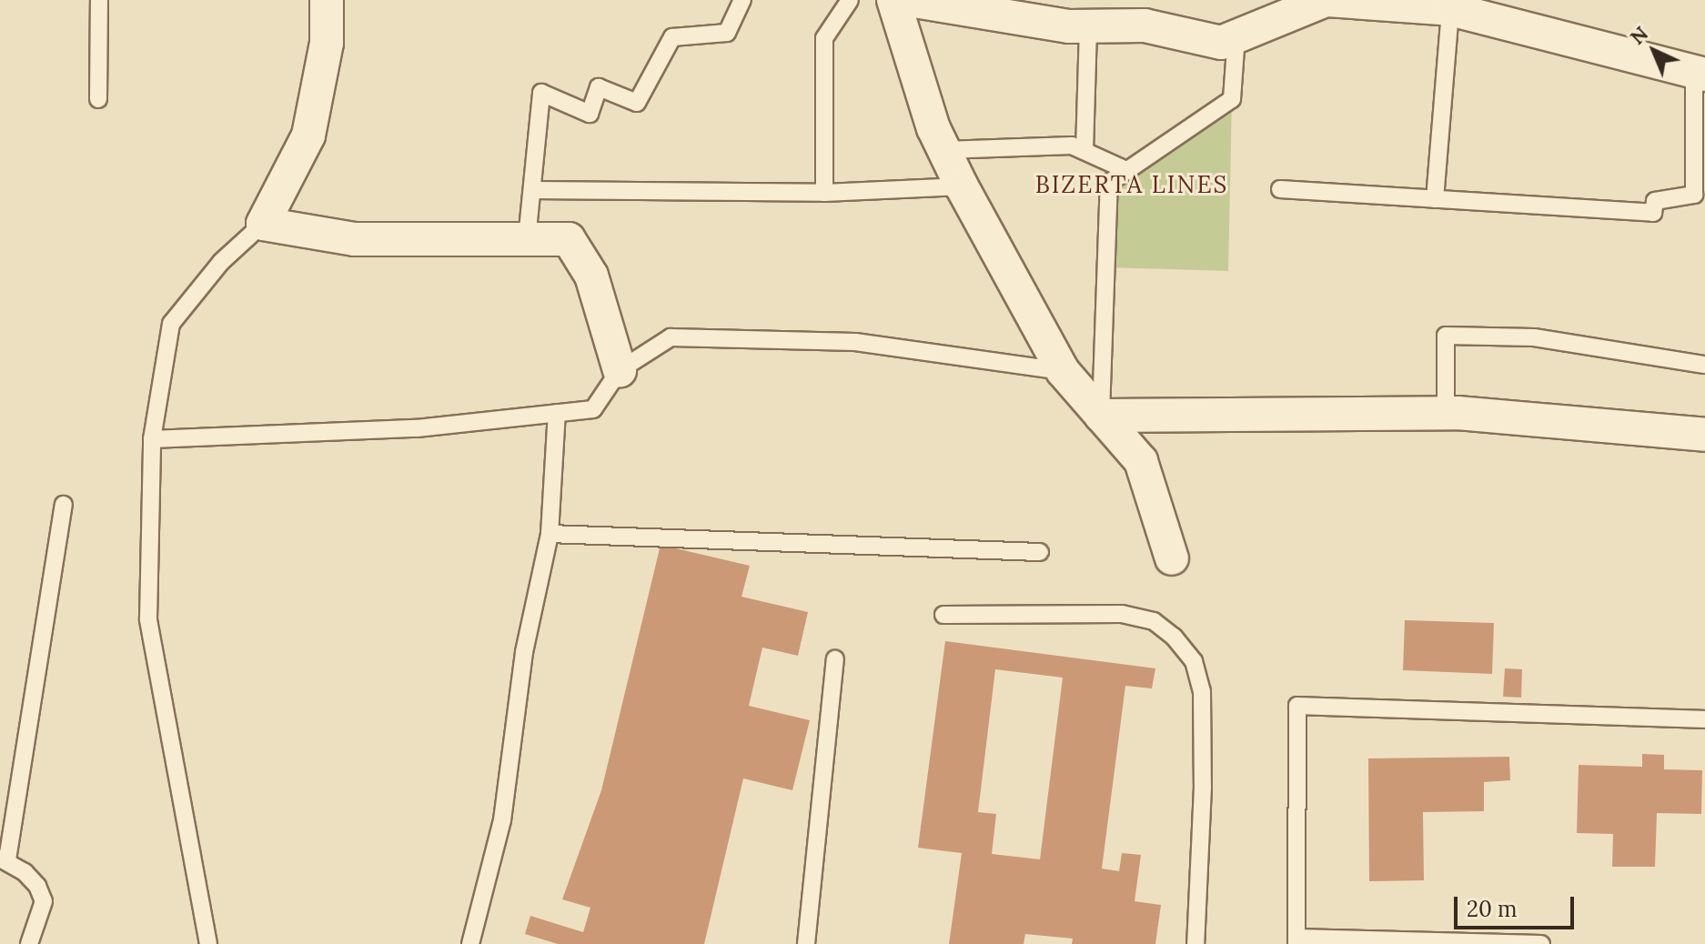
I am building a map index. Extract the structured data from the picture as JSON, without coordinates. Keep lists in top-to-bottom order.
{
  "districts": ["BIZERTA LINES"],
  "scale_bar": "20 m",
  "north": "top left"
}
